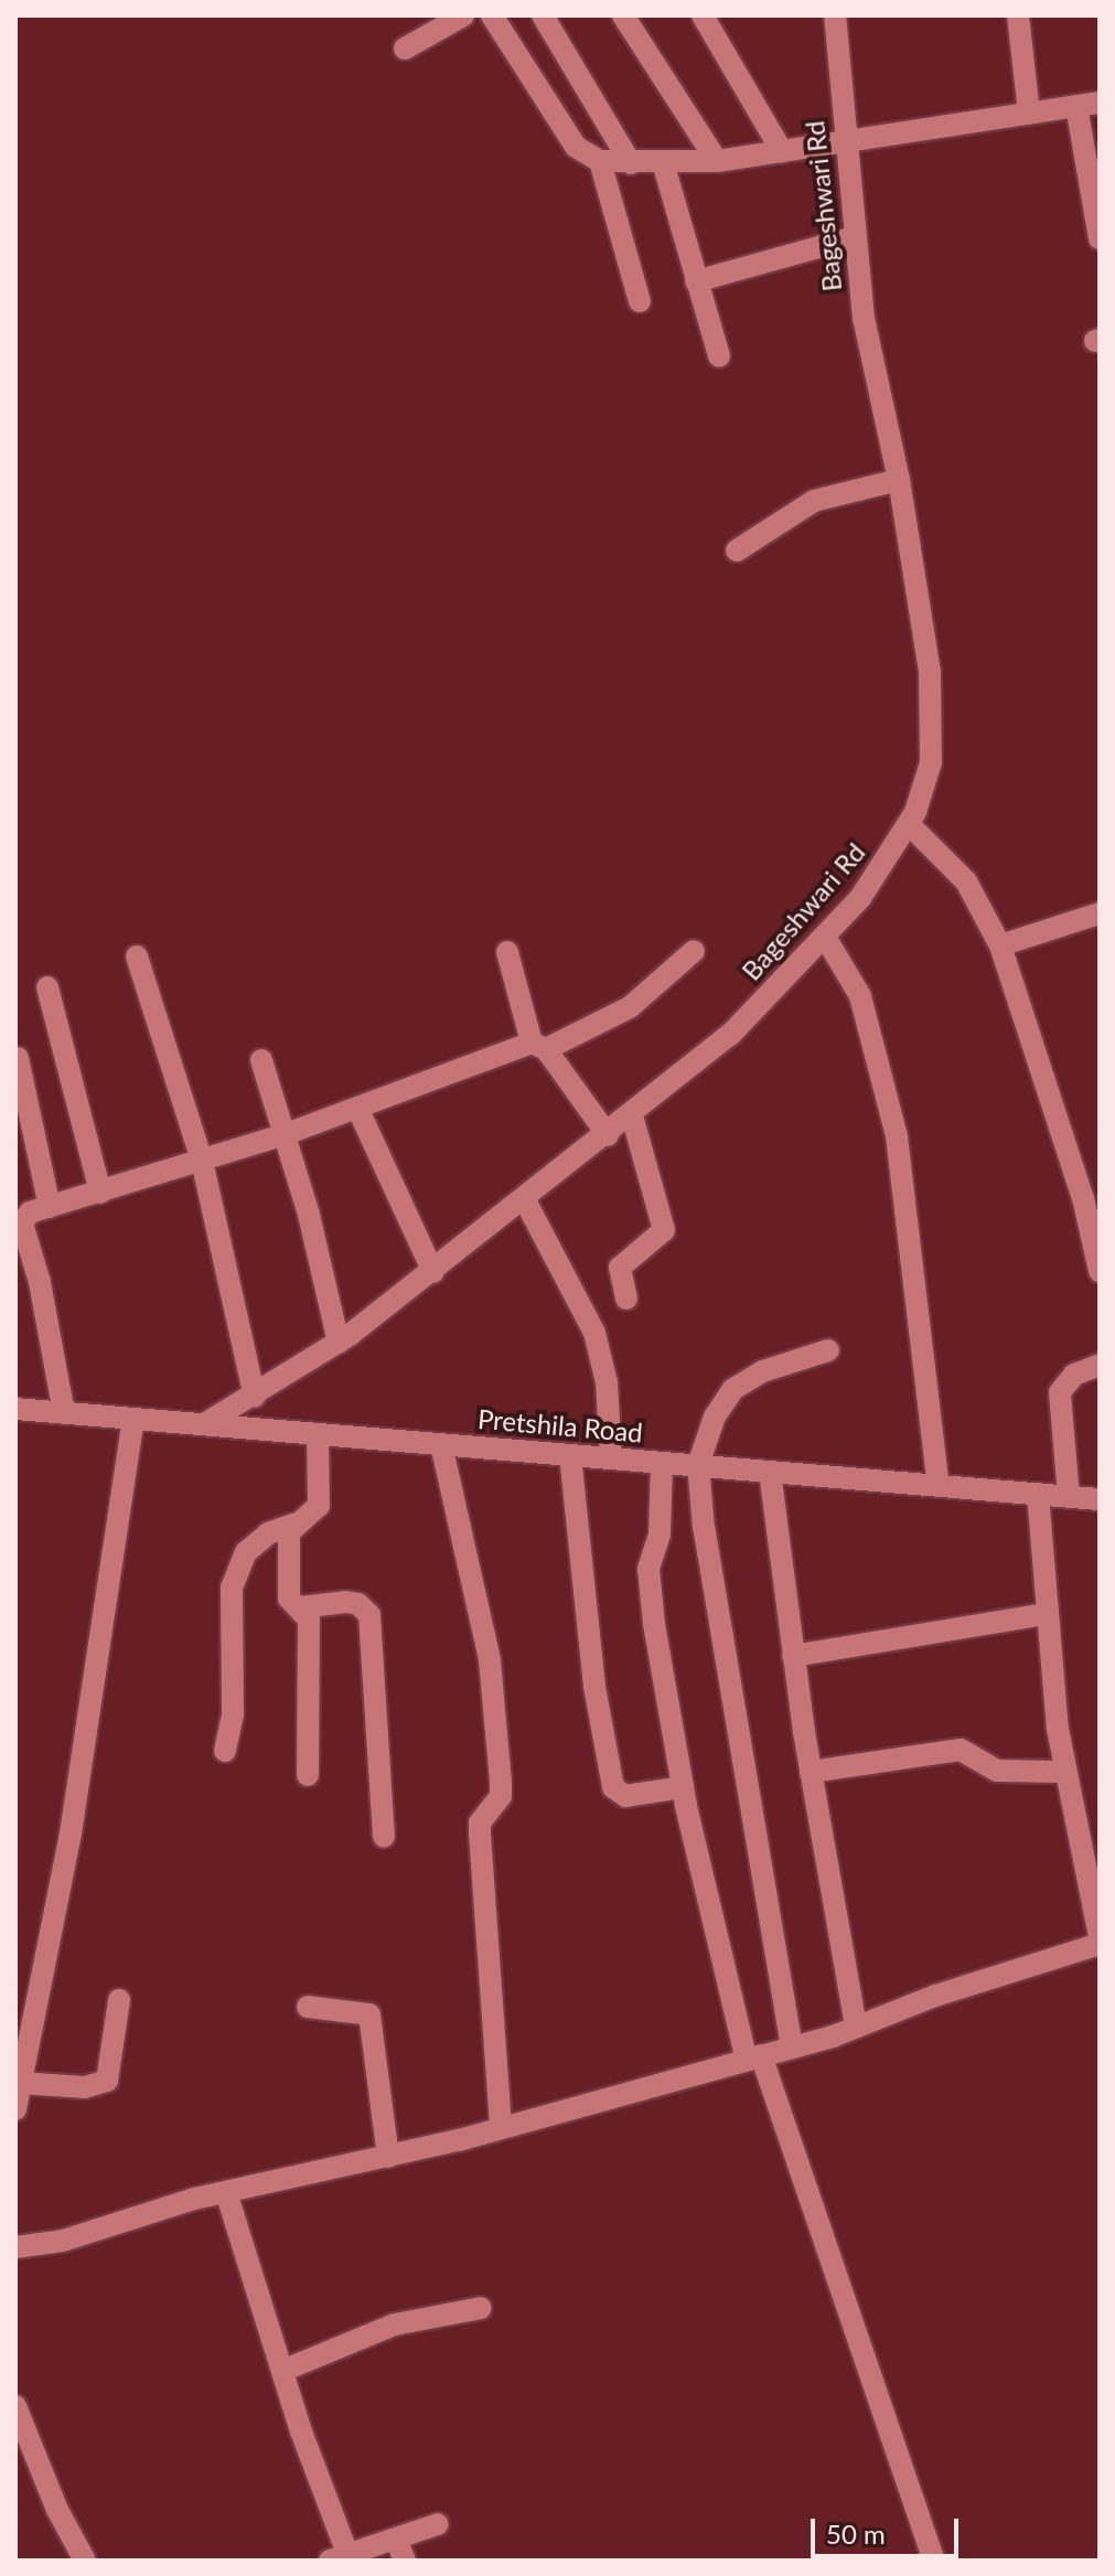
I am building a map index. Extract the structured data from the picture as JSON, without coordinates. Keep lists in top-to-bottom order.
{
  "streets": {
    "street": ["Bageshwari Rd", "Pretshila Road"]
  },
  "crossings": [
    ["Bageshwari Rd", "Pretshila Road"]
  ],
  "scale_bar": "50 m"
}
